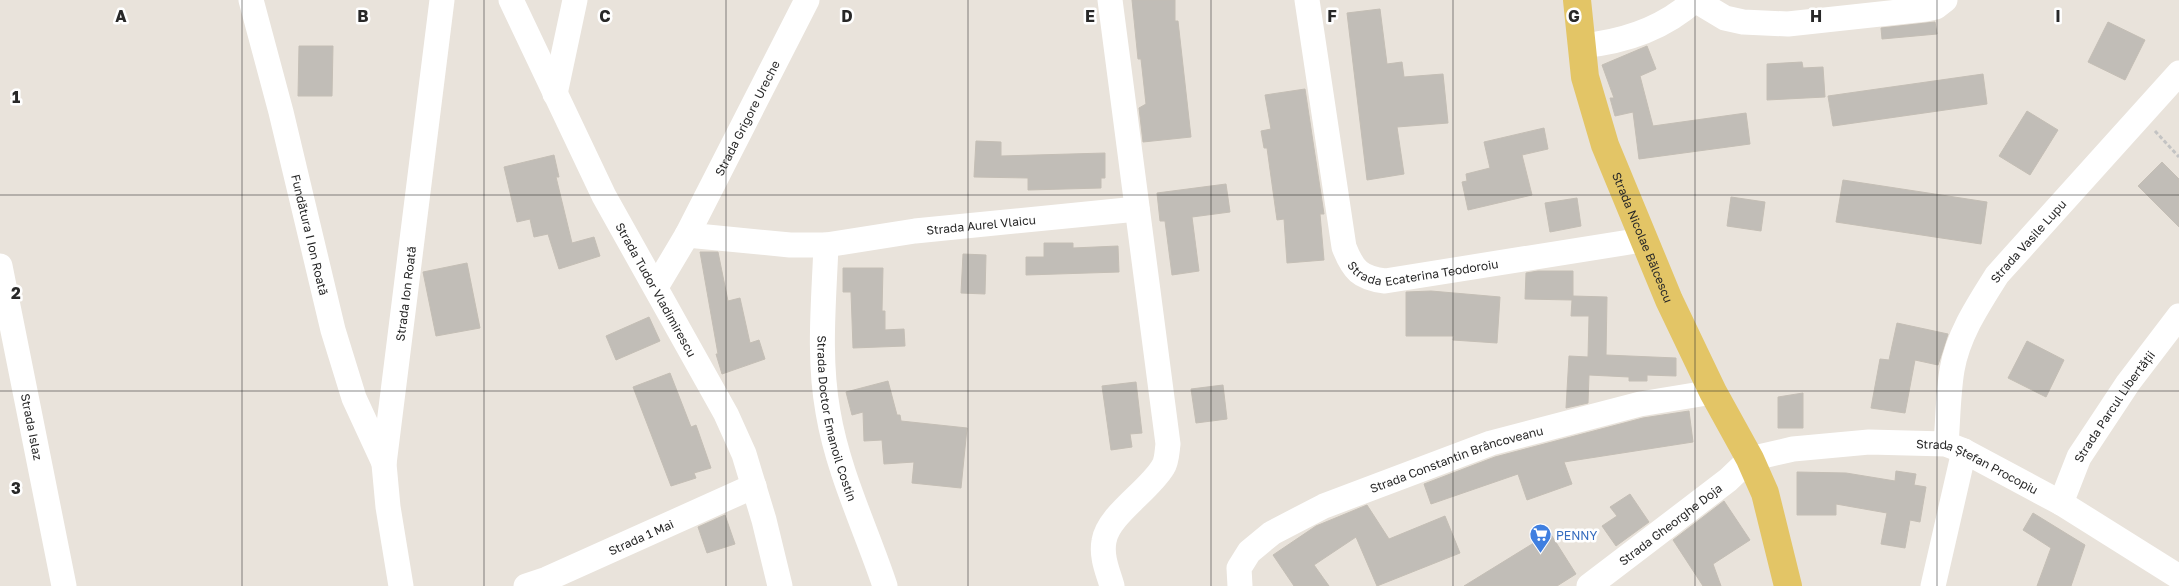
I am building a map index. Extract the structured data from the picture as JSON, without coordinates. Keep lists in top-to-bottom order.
{
  "streets": {
    "main road": ["Strada Nicolae Bălcescu"],
    "street": [
      "Strada Grigore Ureche",
      "Strada Aurel Vlaicu",
      "Fundătura I Ion Roată",
      "Strada Vasile Lupu",
      "Strada Ecaterina Teodoroiu",
      "Strada Tudor Vladimirescu",
      "Strada Ion Roată",
      "Strada Parcul Libertății",
      "Strada Doctor Emanoil Costin",
      "Strada Islaz",
      "Strada Constantin Brâncoveanu",
      "Strada Ștefan Procopiu",
      "Strada Gheorghe Doja",
      "Strada 1 Mai"
    ]
  },
  "crossings": [
    ["Strada Grigore Ureche", "Strada Tudor Vladimirescu"],
    ["Strada Aurel Vlaicu", "Strada Doctor Emanoil Costin"],
    ["Fundătura I Ion Roată", "Strada Ion Roată"],
    ["Strada Nicolae Bălcescu", "Strada Ecaterina Teodoroiu"],
    ["Strada Nicolae Bălcescu", "Strada Constantin Brâncoveanu"],
    ["Strada Nicolae Bălcescu", "Strada Ștefan Procopiu"],
    ["Strada Nicolae Bălcescu", "Strada Gheorghe Doja"],
    ["Strada Vasile Lupu", "Strada Ștefan Procopiu"],
    ["Strada Tudor Vladimirescu", "Strada 1 Mai"],
    ["Strada Parcul Libertății", "Strada Ștefan Procopiu"],
    ["Strada Ștefan Procopiu", "Strada Gheorghe Doja"]
  ],
  "places": {
    "supermarket": ["PENNY"]
  },
  "grid": {
    "columns": [
      "A",
      "B",
      "C",
      "D",
      "E",
      "F",
      "G",
      "H",
      "I"
    ],
    "rows": ["1", "2", "3"]
  }
}
